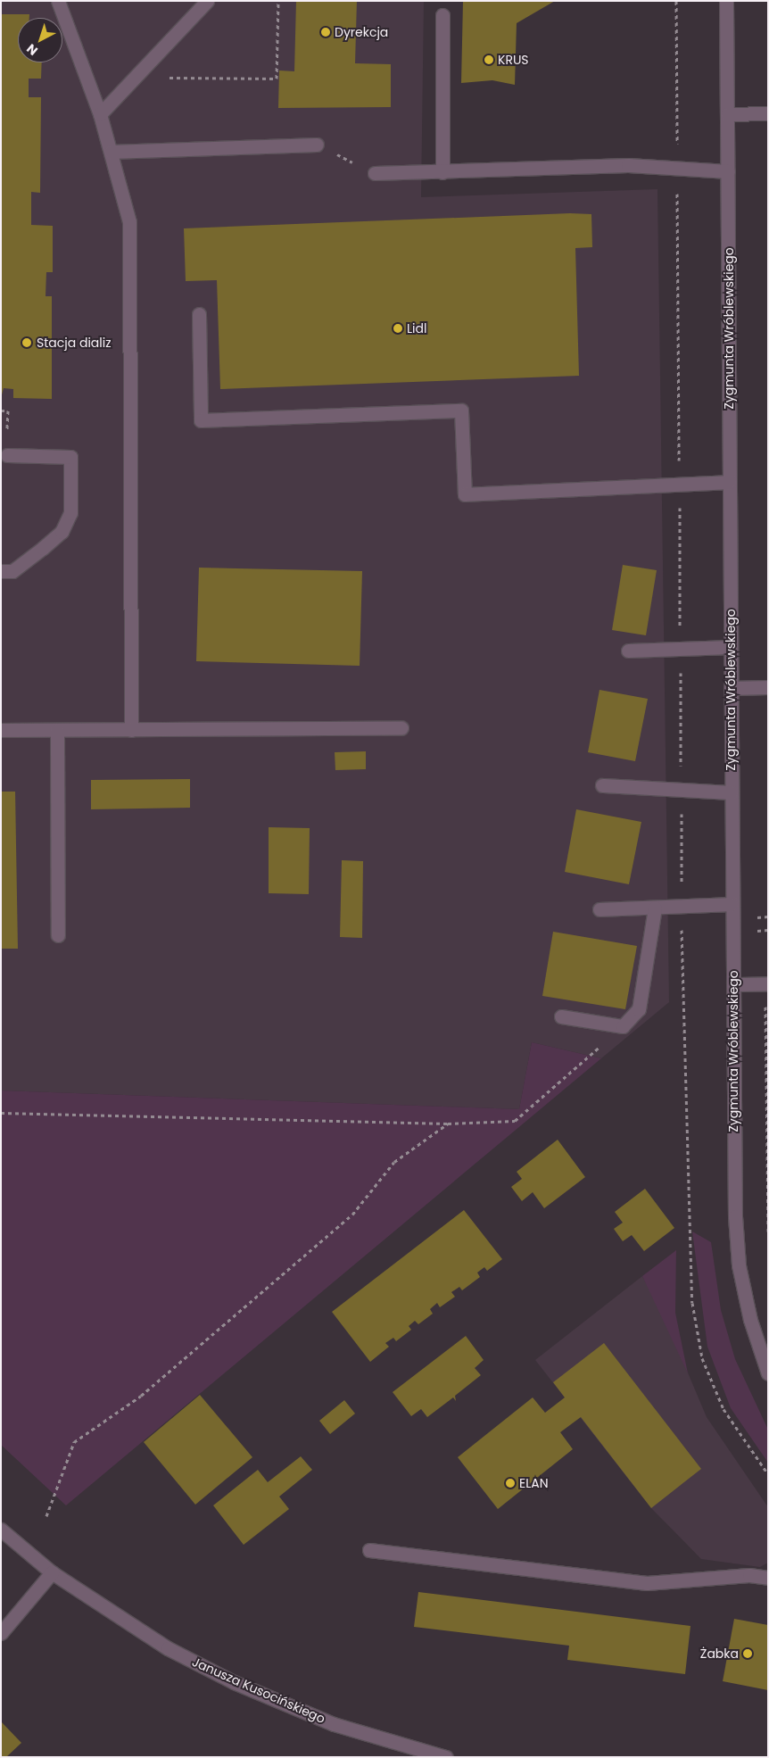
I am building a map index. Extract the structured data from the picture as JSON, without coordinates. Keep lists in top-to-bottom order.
{
  "streets": {
    "street": ["Zygmunta Wróblewskiego", "Janusza Kusocińskiego"]
  },
  "places": [
    "Dyrekcja",
    "KRUS",
    "Lidl",
    "Stacja dializ",
    "ELAN",
    "Żabka"
  ],
  "north": "bottom left"
}
